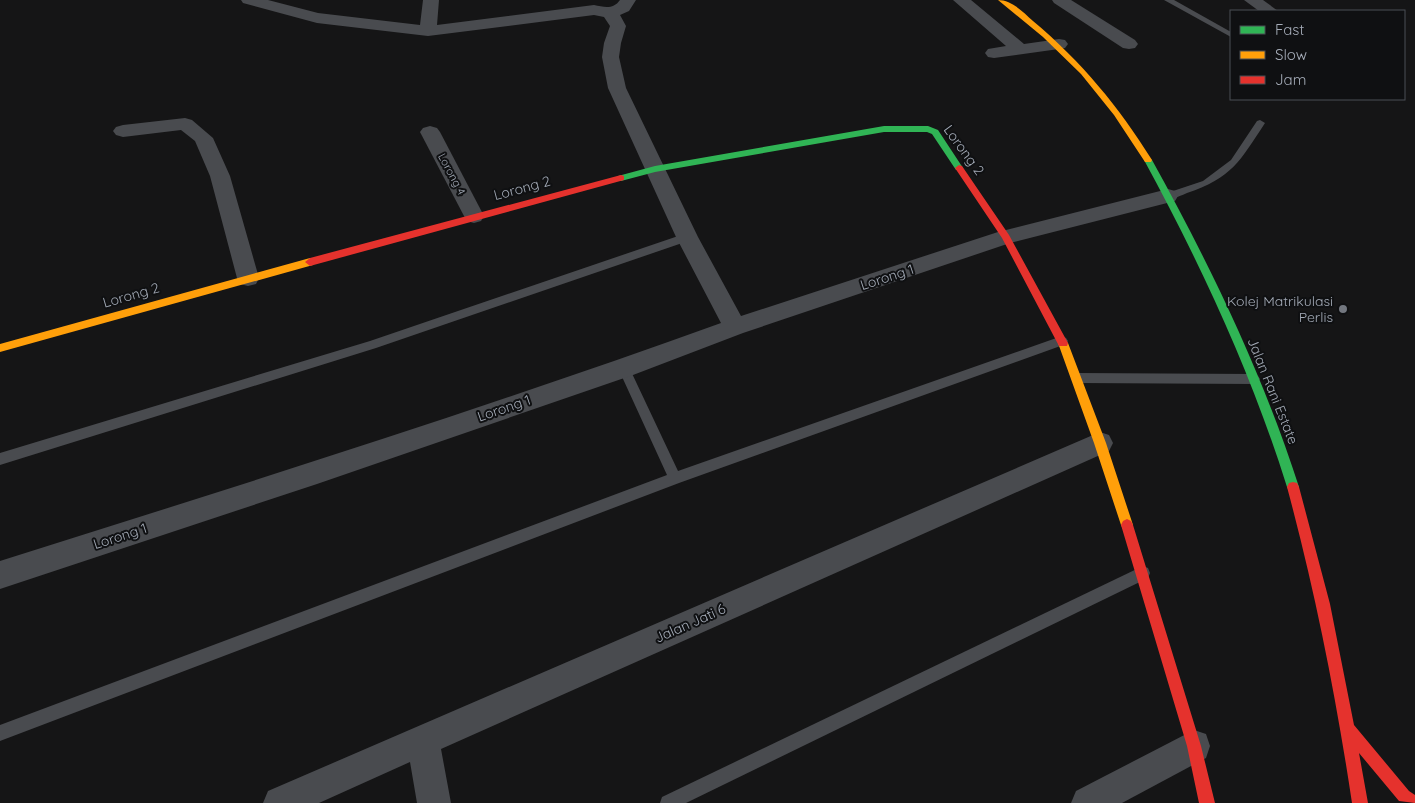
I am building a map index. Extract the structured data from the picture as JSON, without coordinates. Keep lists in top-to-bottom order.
{
  "streets": {
    "street": [
      "Lorong 2",
      "Lorong 4",
      "Lorong 1",
      "Jalan Rani Estate",
      "Jalan Jati 6"
    ]
  },
  "crossings": [
    ["Lorong 2", "Lorong 4"],
    ["Lorong 2", "Lorong 1"],
    ["Lorong 1", "Jalan Rani Estate"]
  ],
  "places": ["Kolej Matrikulasi Perlis"],
  "legend": ["Fast", "Slow", "Jam"]
}
